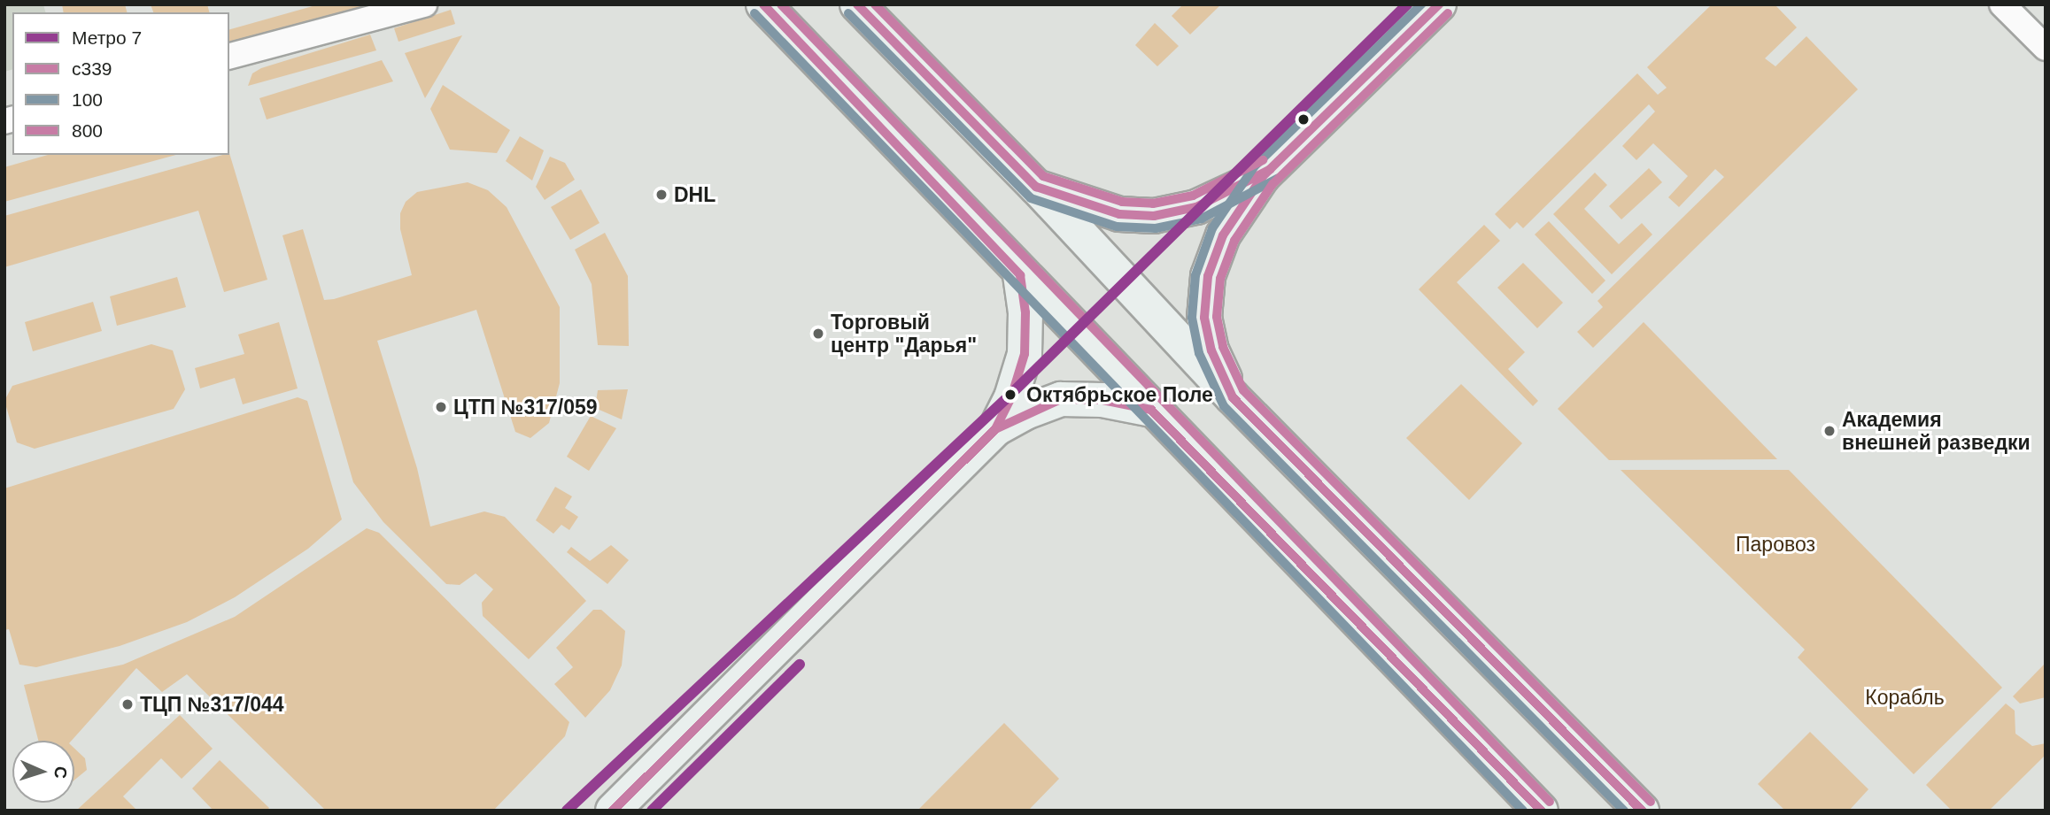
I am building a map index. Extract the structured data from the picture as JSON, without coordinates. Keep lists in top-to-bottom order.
{
  "parks": ["Паровоз", "Корабль"],
  "places": [
    "DHL",
    "Торговый центр \"Дарья\"",
    "Октябрьское Поле",
    "ЦТП №317/059",
    "Академия внешней разведки",
    "ТЦП №317/044"
  ],
  "lines": [
    "metro line 7",
    "transit line с339",
    "transit line 100",
    "transit line 800"
  ],
  "legend": [
    "Метро 7",
    "с339",
    "100",
    "800"
  ],
  "north": "right"
}
